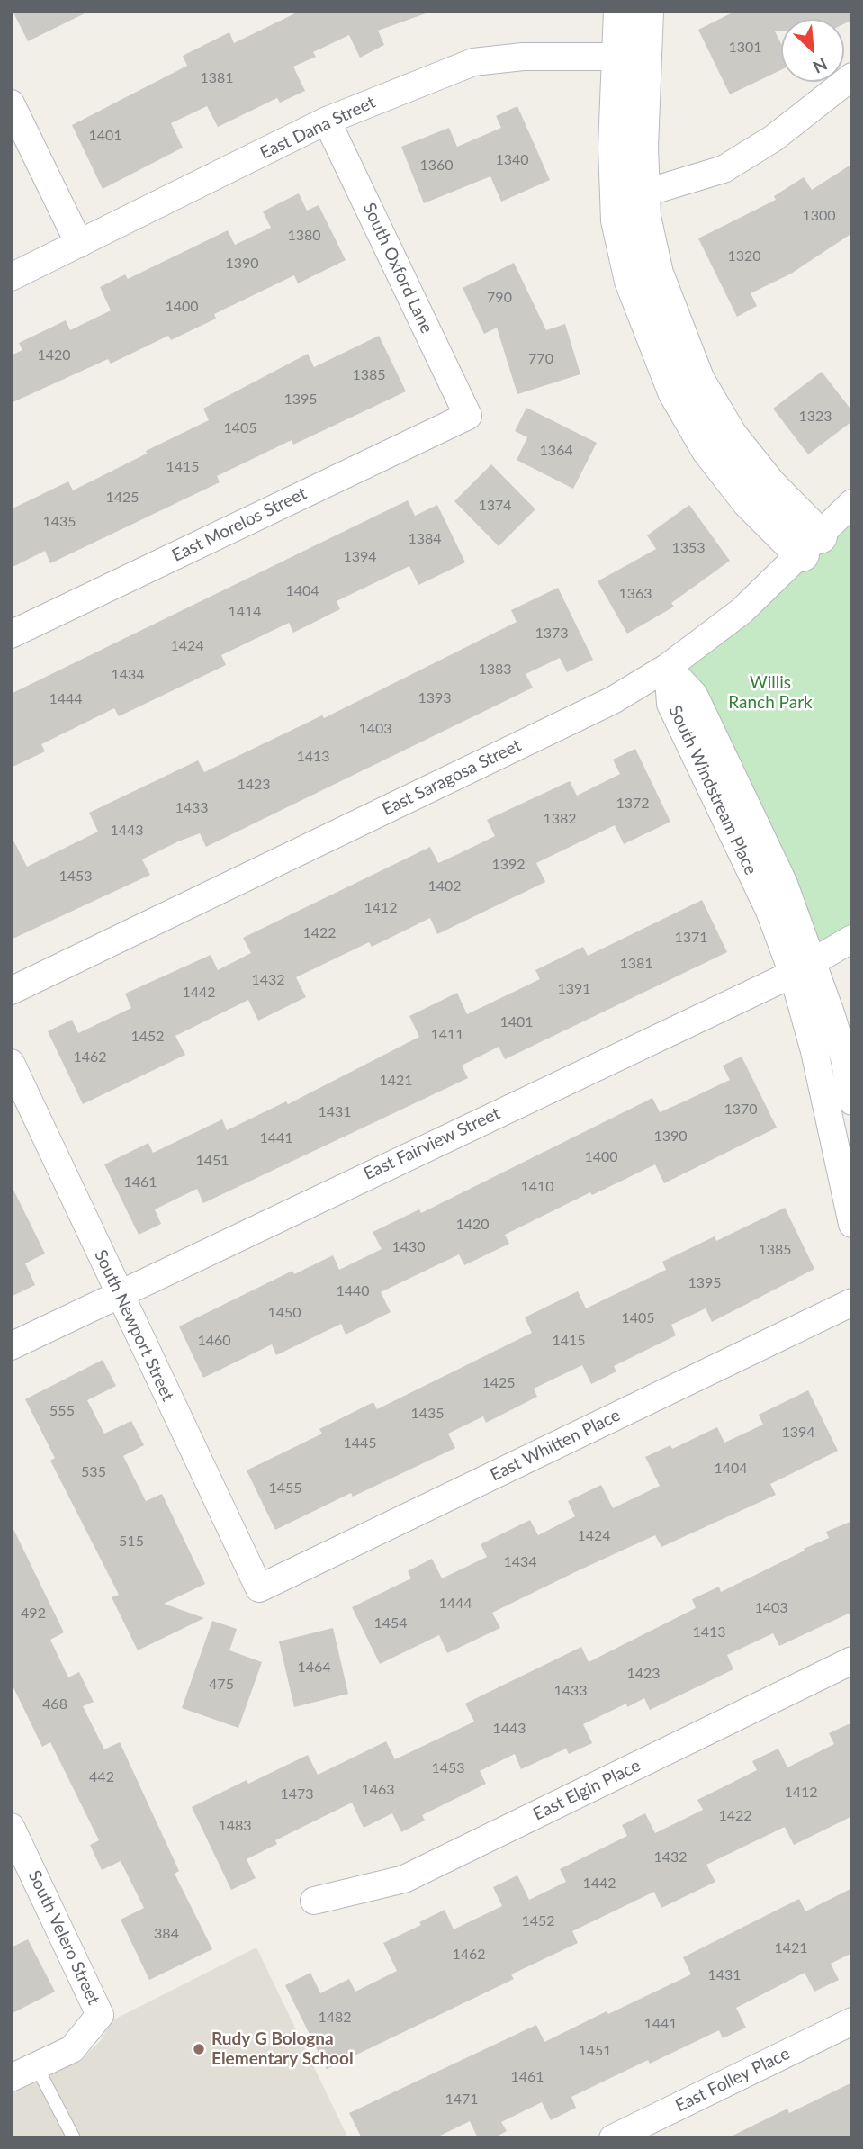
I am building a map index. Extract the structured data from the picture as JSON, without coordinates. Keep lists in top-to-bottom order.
{
  "streets": {
    "street": [
      "East Dana Street",
      "South Oxford Lane",
      "East Morelos Street",
      "East Saragosa Street",
      "South Windstream Place",
      "East Fairview Street",
      "South Newport Street",
      "East Whitten Place",
      "East Elgin Place",
      "South Velero Street",
      "East Folley Place"
    ]
  },
  "crossings": [
    ["East Dana Street", "South Oxford Lane"],
    ["South Oxford Lane", "East Morelos Street"],
    ["East Saragosa Street", "South Windstream Place"],
    ["South Windstream Place", "East Fairview Street"],
    ["East Fairview Street", "South Newport Street"],
    ["South Newport Street", "East Whitten Place"]
  ],
  "parks": ["Willis Ranch Park"],
  "places": ["Rudy G Bologna Elementary School"],
  "house_numbers": [
    "1301",
    "1381",
    "1401",
    "1340",
    "1360",
    "1300",
    "1380",
    "1320",
    "1390",
    "790",
    "1400",
    "1420",
    "770",
    "1385",
    "1395",
    "1323",
    "1405",
    "1364",
    "1415",
    "1425",
    "1374",
    "1435",
    "1384",
    "1353",
    "1394",
    "1404",
    "1363",
    "1414",
    "1373",
    "1424",
    "1383",
    "1434",
    "1393",
    "1444",
    "1403",
    "1413",
    "1423",
    "1372",
    "1433",
    "1382",
    "1443",
    "1392",
    "1453",
    "1402",
    "1412",
    "1422",
    "1371",
    "1381",
    "1432",
    "1391",
    "1442",
    "1401",
    "1411",
    "1452",
    "1462",
    "1421",
    "1370",
    "1431",
    "1390",
    "1441",
    "1400",
    "1451",
    "1461",
    "1410",
    "1420",
    "1430",
    "1385",
    "1395",
    "1440",
    "1450",
    "1405",
    "1460",
    "1415",
    "1425",
    "555",
    "1435",
    "1394",
    "1445",
    "1404",
    "535",
    "1455",
    "1424",
    "515",
    "1434",
    "1444",
    "1403",
    "492",
    "1454",
    "1413",
    "1464",
    "1423",
    "475",
    "1433",
    "468",
    "1443",
    "1453",
    "442",
    "1463",
    "1412",
    "1473",
    "1422",
    "1483",
    "1432",
    "1442",
    "1452",
    "384",
    "1421",
    "1462",
    "1431",
    "1482",
    "1441",
    "1451",
    "1461",
    "1471"
  ],
  "north": "bottom right"
}
